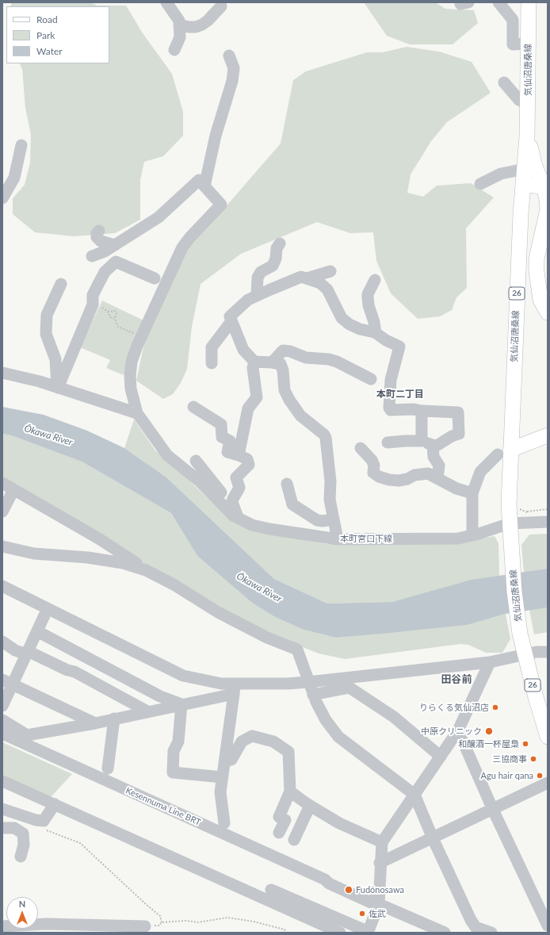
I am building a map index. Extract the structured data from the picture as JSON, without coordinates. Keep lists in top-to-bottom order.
{
  "streets": {
    "main road": ["気仙沼唐桑線", "26"],
    "street": ["本町宮口下線", "Kesennuma Line BRT"]
  },
  "crossings": [
    ["気仙沼唐桑線", "本町宮口下線"]
  ],
  "districts": ["本町二丁目", "田谷前"],
  "water": ["Ōkawa River"],
  "places": [
    "りらくる気仙沼店",
    "中原クリニック",
    "和醸酒一杯屋梟",
    "三協商事",
    "Agu hair qana",
    "Fudōnosawa",
    "佐武"
  ],
  "legend": ["Road", "Park", "Water"],
  "north": "top"
}
